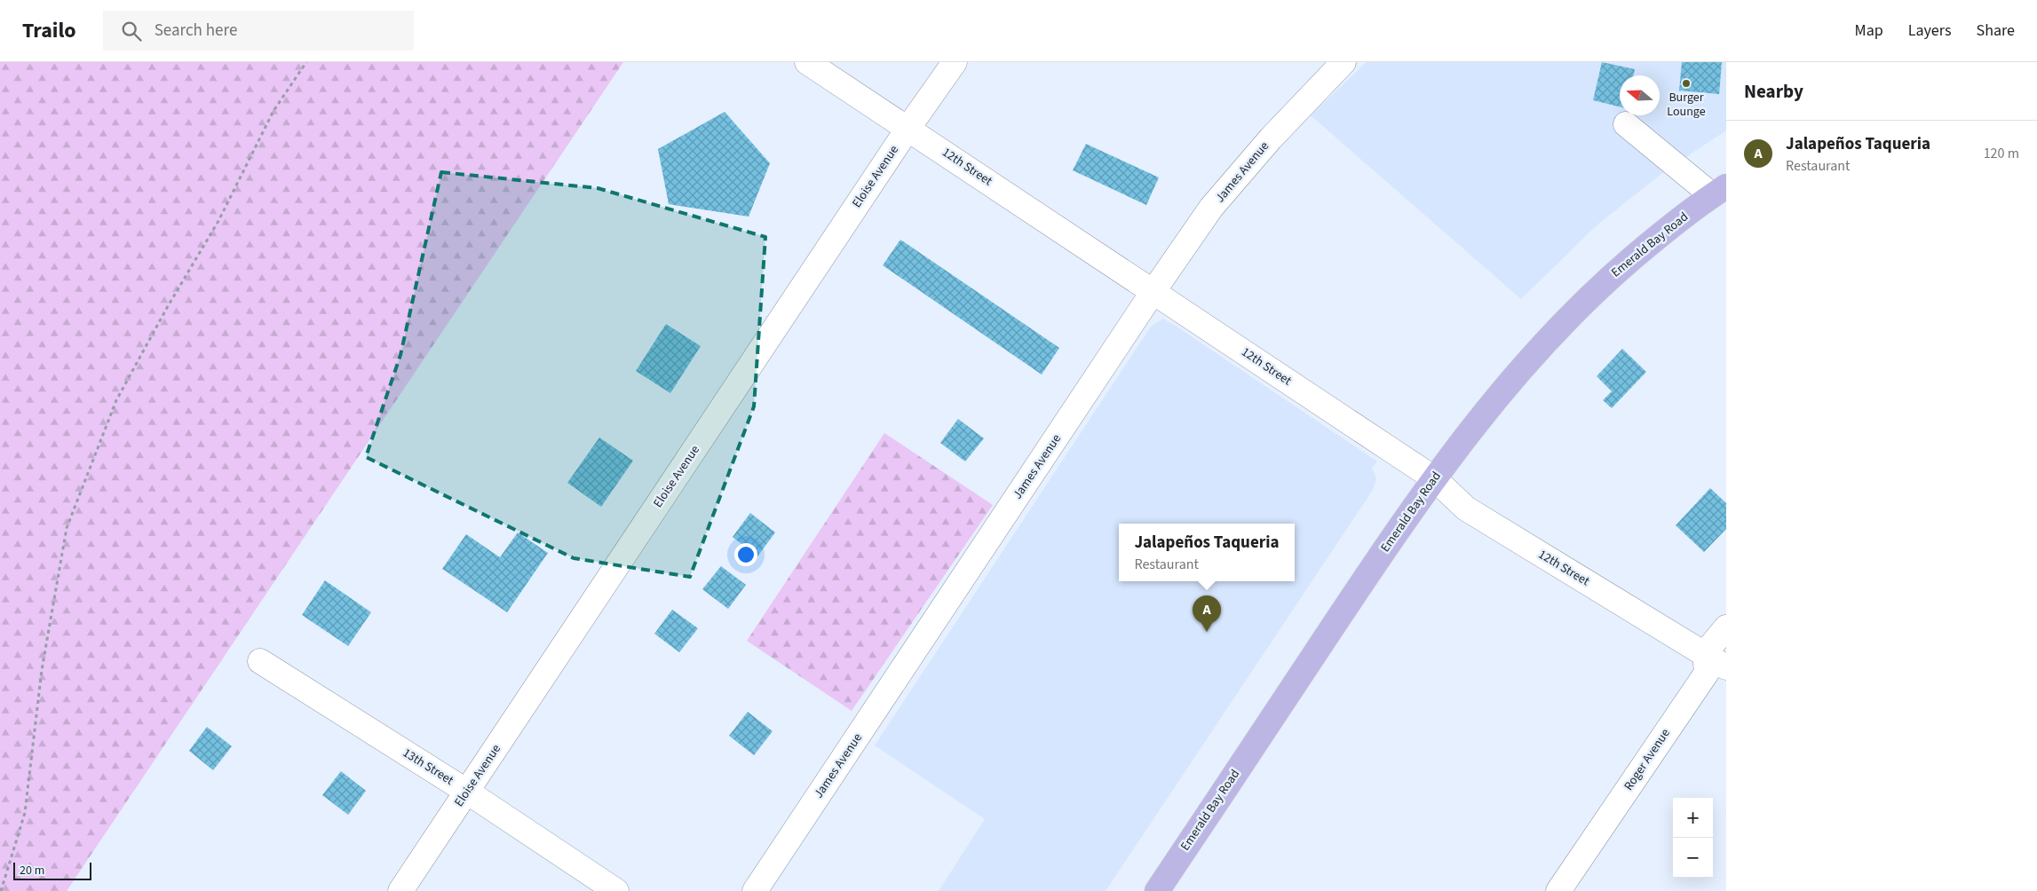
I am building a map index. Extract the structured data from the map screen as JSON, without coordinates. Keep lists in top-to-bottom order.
{
  "streets": {
    "main road": ["Emerald Bay Road"],
    "street": [
      "12th Street",
      "James Avenue",
      "Eloise Avenue",
      "Roger Avenue",
      "13th Street"
    ]
  },
  "crossings": [
    ["12th Street", "James Avenue"],
    ["12th Street", "Eloise Avenue"],
    ["12th Street", "Emerald Bay Road"],
    ["12th Street", "Roger Avenue"],
    ["Eloise Avenue", "13th Street"]
  ],
  "places": ["Burger Lounge"],
  "scale_bar": "20 m",
  "north": "left",
  "page": {
    "header": "Trailo",
    "search": "Search here",
    "nav": ["Map", "Layers", "Share"],
    "heading": "Nearby",
    "list": [
      {
        "mark": "A",
        "name": "Jalapeños Taqueria",
        "note": "Restaurant",
        "value": "120 m"
      }
    ],
    "popup": ["Jalapeños Taqueria", "Restaurant"],
    "pins": "A",
    "map_buttons": ["+", "−"],
    "scale": "20 m"
  }
}
